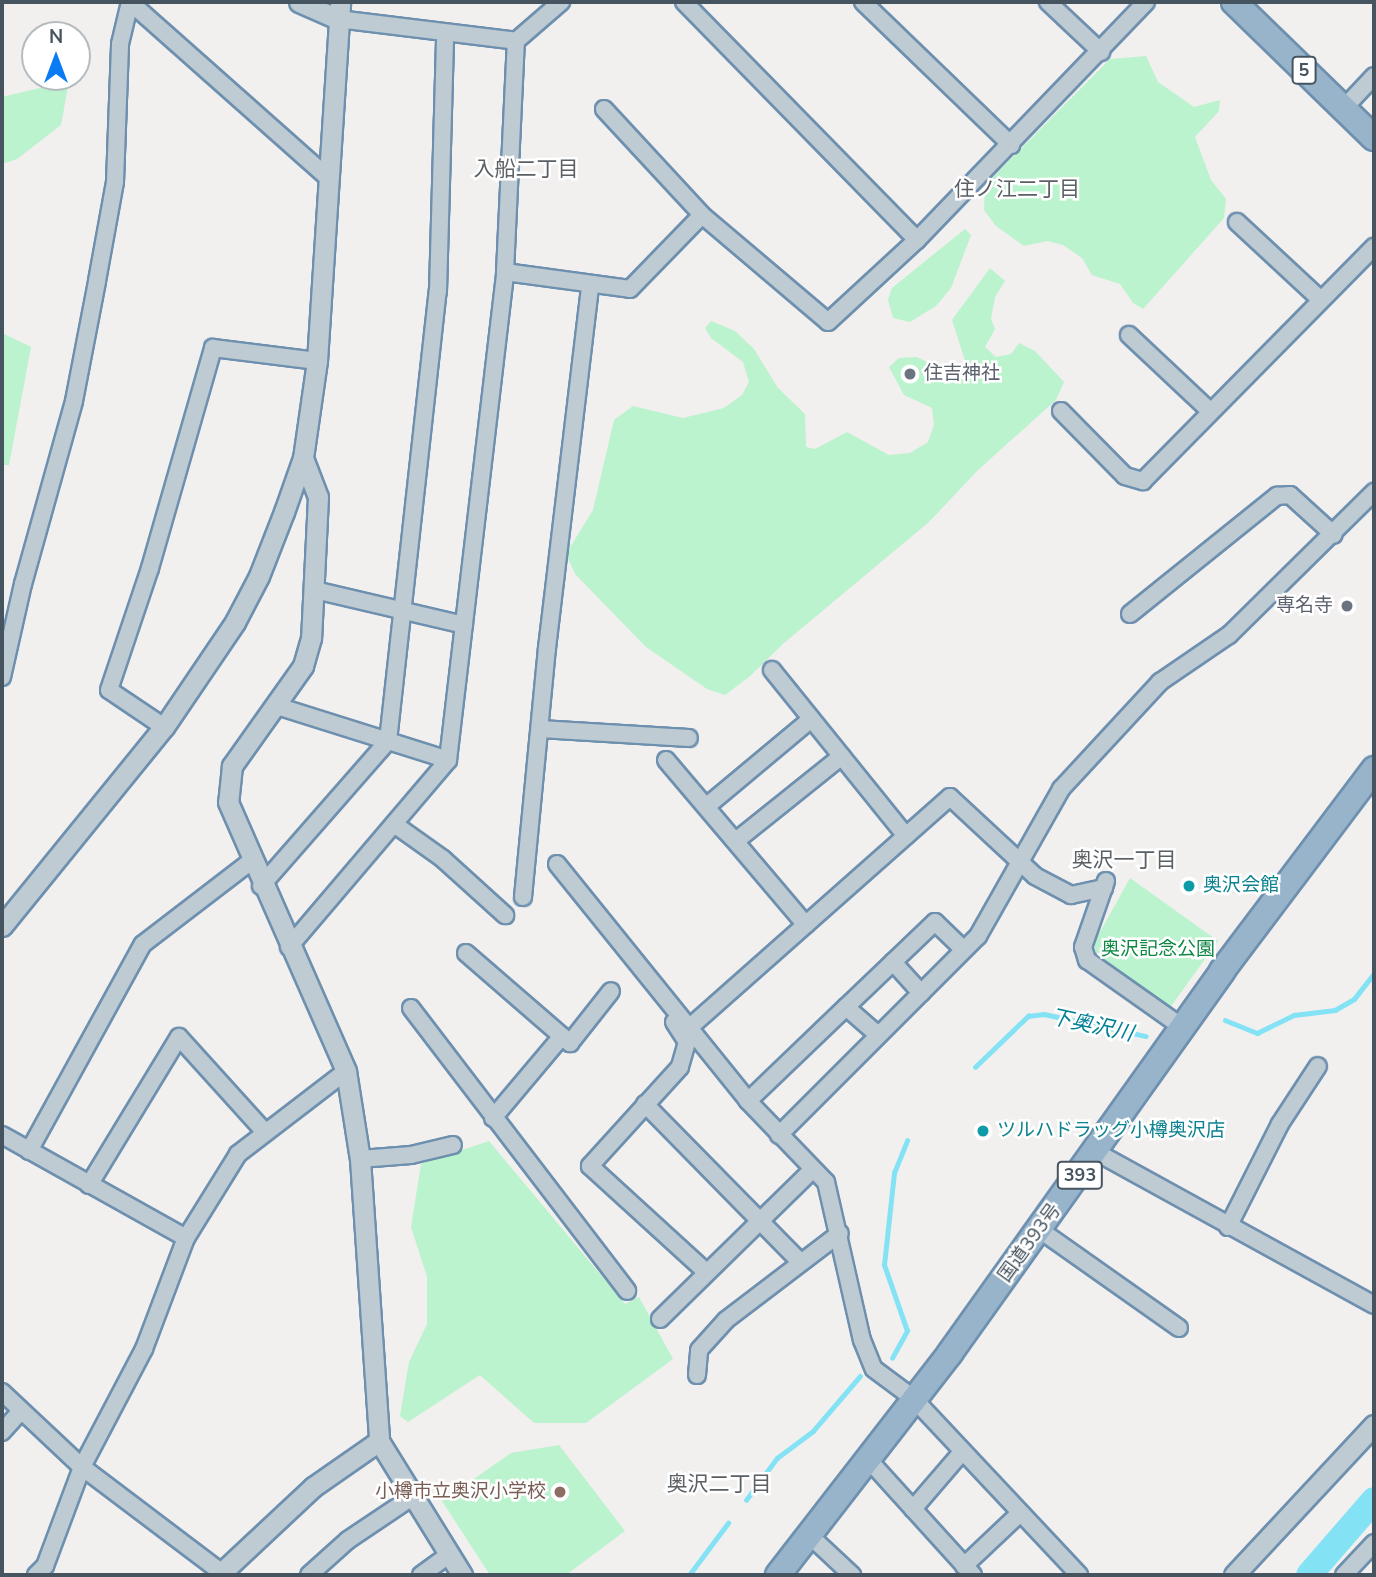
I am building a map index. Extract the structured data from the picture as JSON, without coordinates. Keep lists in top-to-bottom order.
{
  "streets": {
    "highway": ["5", "393", "国道393号"]
  },
  "districts": [
    "入船二丁目",
    "住ノ江二丁目",
    "奥沢一丁目",
    "奥沢二丁目"
  ],
  "water": ["下奥沢川"],
  "parks": ["奥沢記念公園"],
  "places": [
    "住吉神社",
    "専名寺",
    "奥沢会館",
    "ツルハドラッグ小樽奥沢店",
    "小樽市立奥沢小学校"
  ],
  "north": "top"
}
